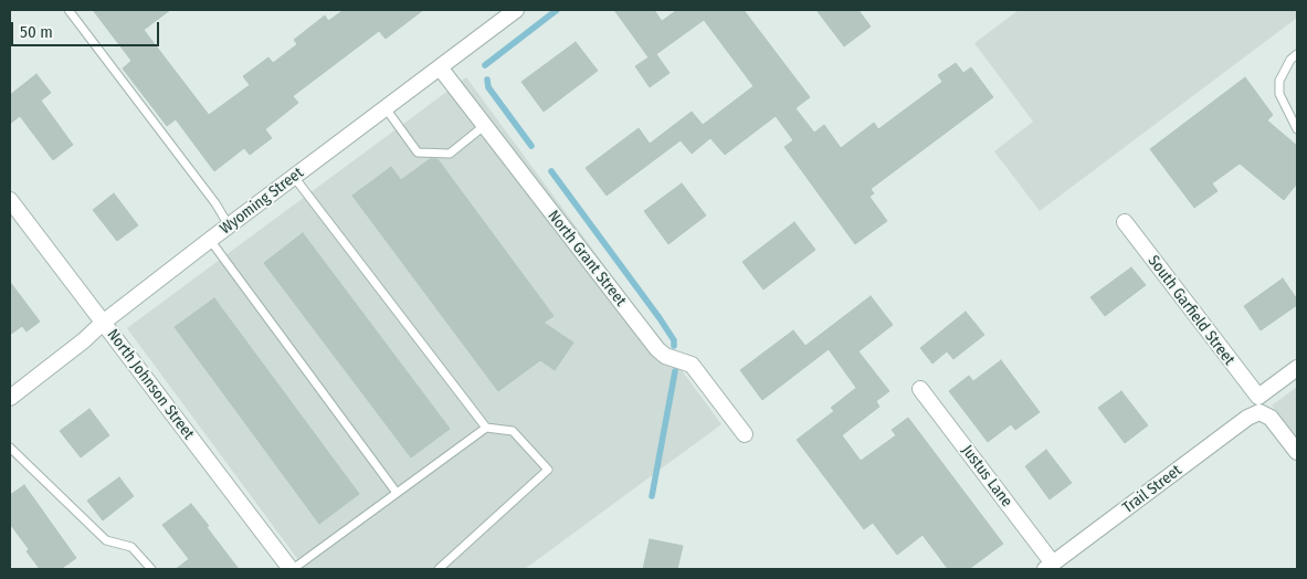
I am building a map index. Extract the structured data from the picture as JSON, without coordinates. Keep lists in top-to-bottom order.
{
  "streets": {
    "street": [
      "Wyoming Street",
      "North Grant Street",
      "South Garfield Street",
      "North Johnson Street",
      "Justus Lane",
      "Trail Street"
    ]
  },
  "crossings": [
    ["Wyoming Street", "North Grant Street"],
    ["Wyoming Street", "North Johnson Street"],
    ["South Garfield Street", "Trail Street"],
    ["Justus Lane", "Trail Street"]
  ],
  "scale_bar": "50 m"
}
